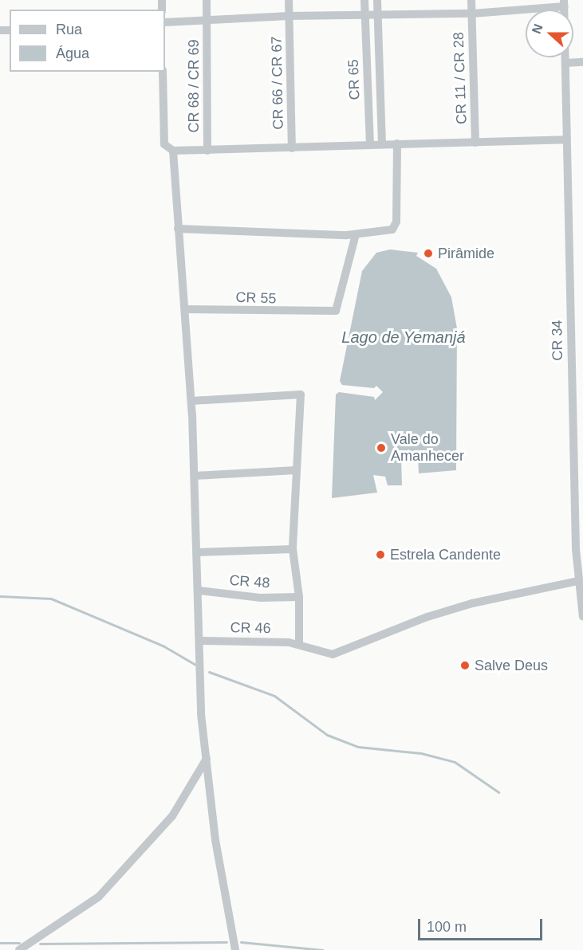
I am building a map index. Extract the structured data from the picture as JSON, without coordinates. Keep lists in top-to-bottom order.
{
  "streets": {
    "street": [
      "CR 11 / CR 28",
      "CR 65",
      "CR 66 / CR 67",
      "CR 68 / CR 69",
      "CR 55",
      "CR 34",
      "CR 48",
      "CR 46"
    ]
  },
  "crossings": [
    ["CR 34", "CR 46"]
  ],
  "water": ["Lago de Yemanjá"],
  "places": [
    "Pirâmide",
    "Vale do Amanhecer",
    "Estrela Candente",
    "Salve Deus"
  ],
  "legend": ["Rua", "Água"],
  "scale_bar": "100 m",
  "north": "left"
}
